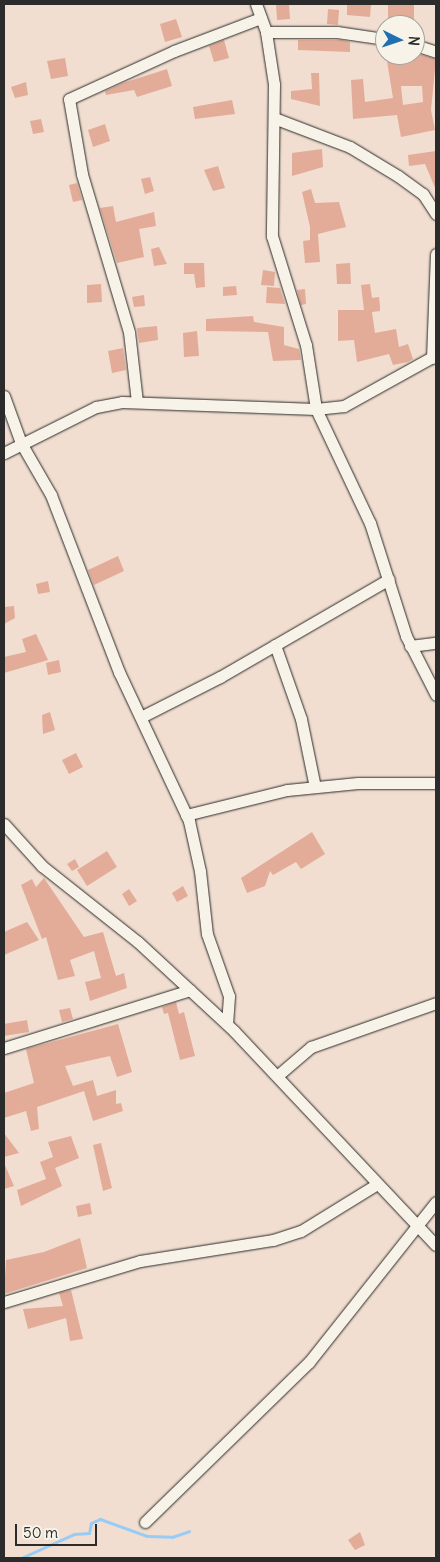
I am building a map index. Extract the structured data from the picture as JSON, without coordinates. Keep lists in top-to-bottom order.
{
  "scale_bar": "50 m",
  "north": "right"
}
